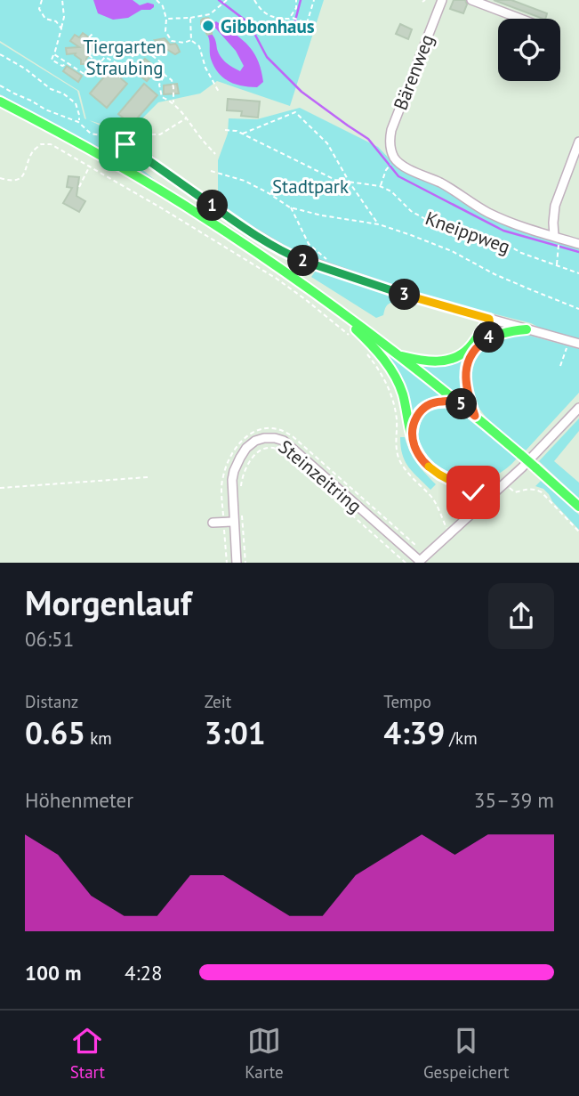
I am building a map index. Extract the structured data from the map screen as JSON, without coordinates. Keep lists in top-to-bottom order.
{
  "streets": {
    "street": ["Bärenweg", "Steinzeitring"],
    "path": ["Kneippweg"]
  },
  "parks": ["Tiergarten Straubing", "Stadtpark"],
  "places": ["Gibbonhaus"],
  "page": {
    "pins": [
      "1",
      "2",
      "3",
      "4",
      "5"
    ],
    "heading": ["Morgenlauf", "06:51"],
    "stats": [
      ["Distanz", "0.65 km"],
      ["Zeit", "3:01"],
      ["Tempo", "4:39 /km"]
    ],
    "chart": ["Höhenmeter", "35–39 m"],
    "list": [
      {
        "name": "100 m",
        "note": "4:28"
      }
    ],
    "tabs": ["Start", "Karte", "Gespeichert"]
  }
}
